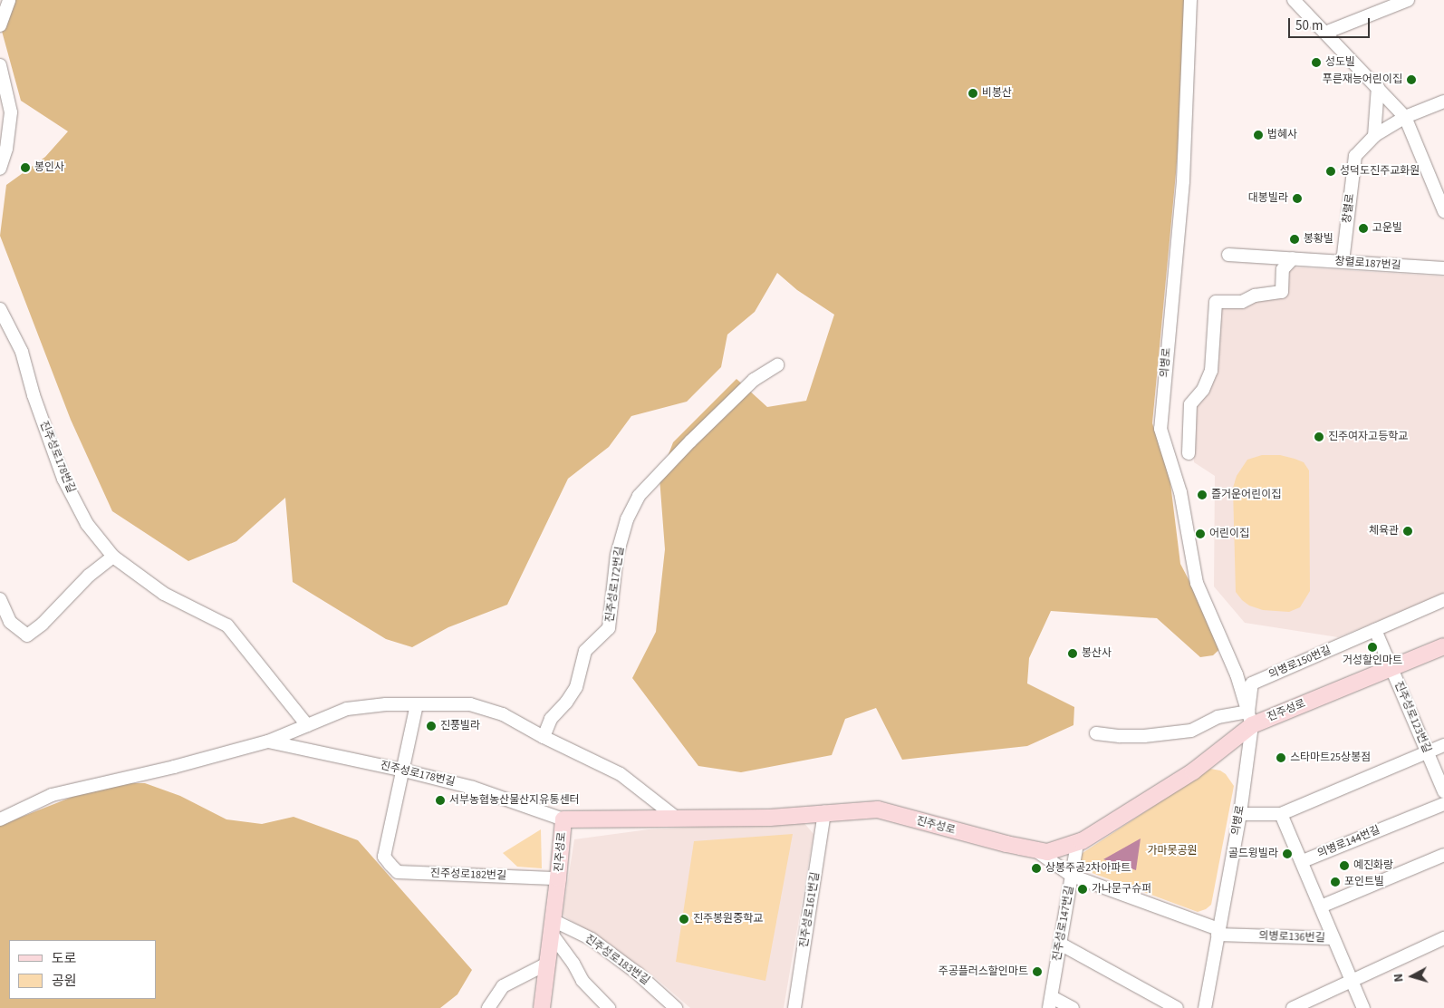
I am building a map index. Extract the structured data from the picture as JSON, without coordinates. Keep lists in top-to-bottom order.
{
  "streets": {
    "main road": ["진주성로"],
    "street": [
      "창렬로",
      "창렬로187번길",
      "의병로",
      "진주성로178번길",
      "진주성로172번길",
      "의병로150번길",
      "진주성로123번길",
      "의병로144번길",
      "진주성로182번길",
      "진주성로161번길",
      "진주성로147번길",
      "의병로136번길",
      "진주성로183번길"
    ]
  },
  "crossings": [
    ["창렬로", "창렬로187번길"],
    ["의병로", "의병로150번길"],
    ["의병로", "진주성로"],
    ["의병로", "의병로136번길"],
    ["진주성로178번길", "진주성로172번길"],
    ["진주성로178번길", "진주성로"],
    ["진주성로178번길", "진주성로182번길"],
    ["의병로150번길", "진주성로"],
    ["의병로150번길", "진주성로123번길"],
    ["진주성로", "진주성로123번길"],
    ["진주성로", "진주성로182번길"],
    ["진주성로", "진주성로161번길"],
    ["진주성로", "진주성로147번길"],
    ["진주성로", "진주성로183번길"],
    ["의병로144번길", "의병로136번길"]
  ],
  "parks": ["가마못공원"],
  "places": [
    "성도빌",
    "푸른재능어린이집",
    "비봉산",
    "법혜사",
    "봉인사",
    "성덕도진주교화원",
    "대봉빌라",
    "고운빌",
    "봉황빌",
    "진주여자고등학교",
    "즐거운어린이집",
    "체육관",
    "어린이집",
    "거성할인마트",
    "봉산사",
    "진풍빌라",
    "스타마트25상봉점",
    "서부농협농산물산지유통센터",
    "골드윙빌라",
    "예진화랑",
    "상봉주공2차아파트",
    "포인트빌",
    "가나문구슈퍼",
    "진주봉원중학교",
    "주공플러스할인마트"
  ],
  "legend": ["도로", "공원"],
  "scale_bar": "50 m",
  "north": "left"
}
